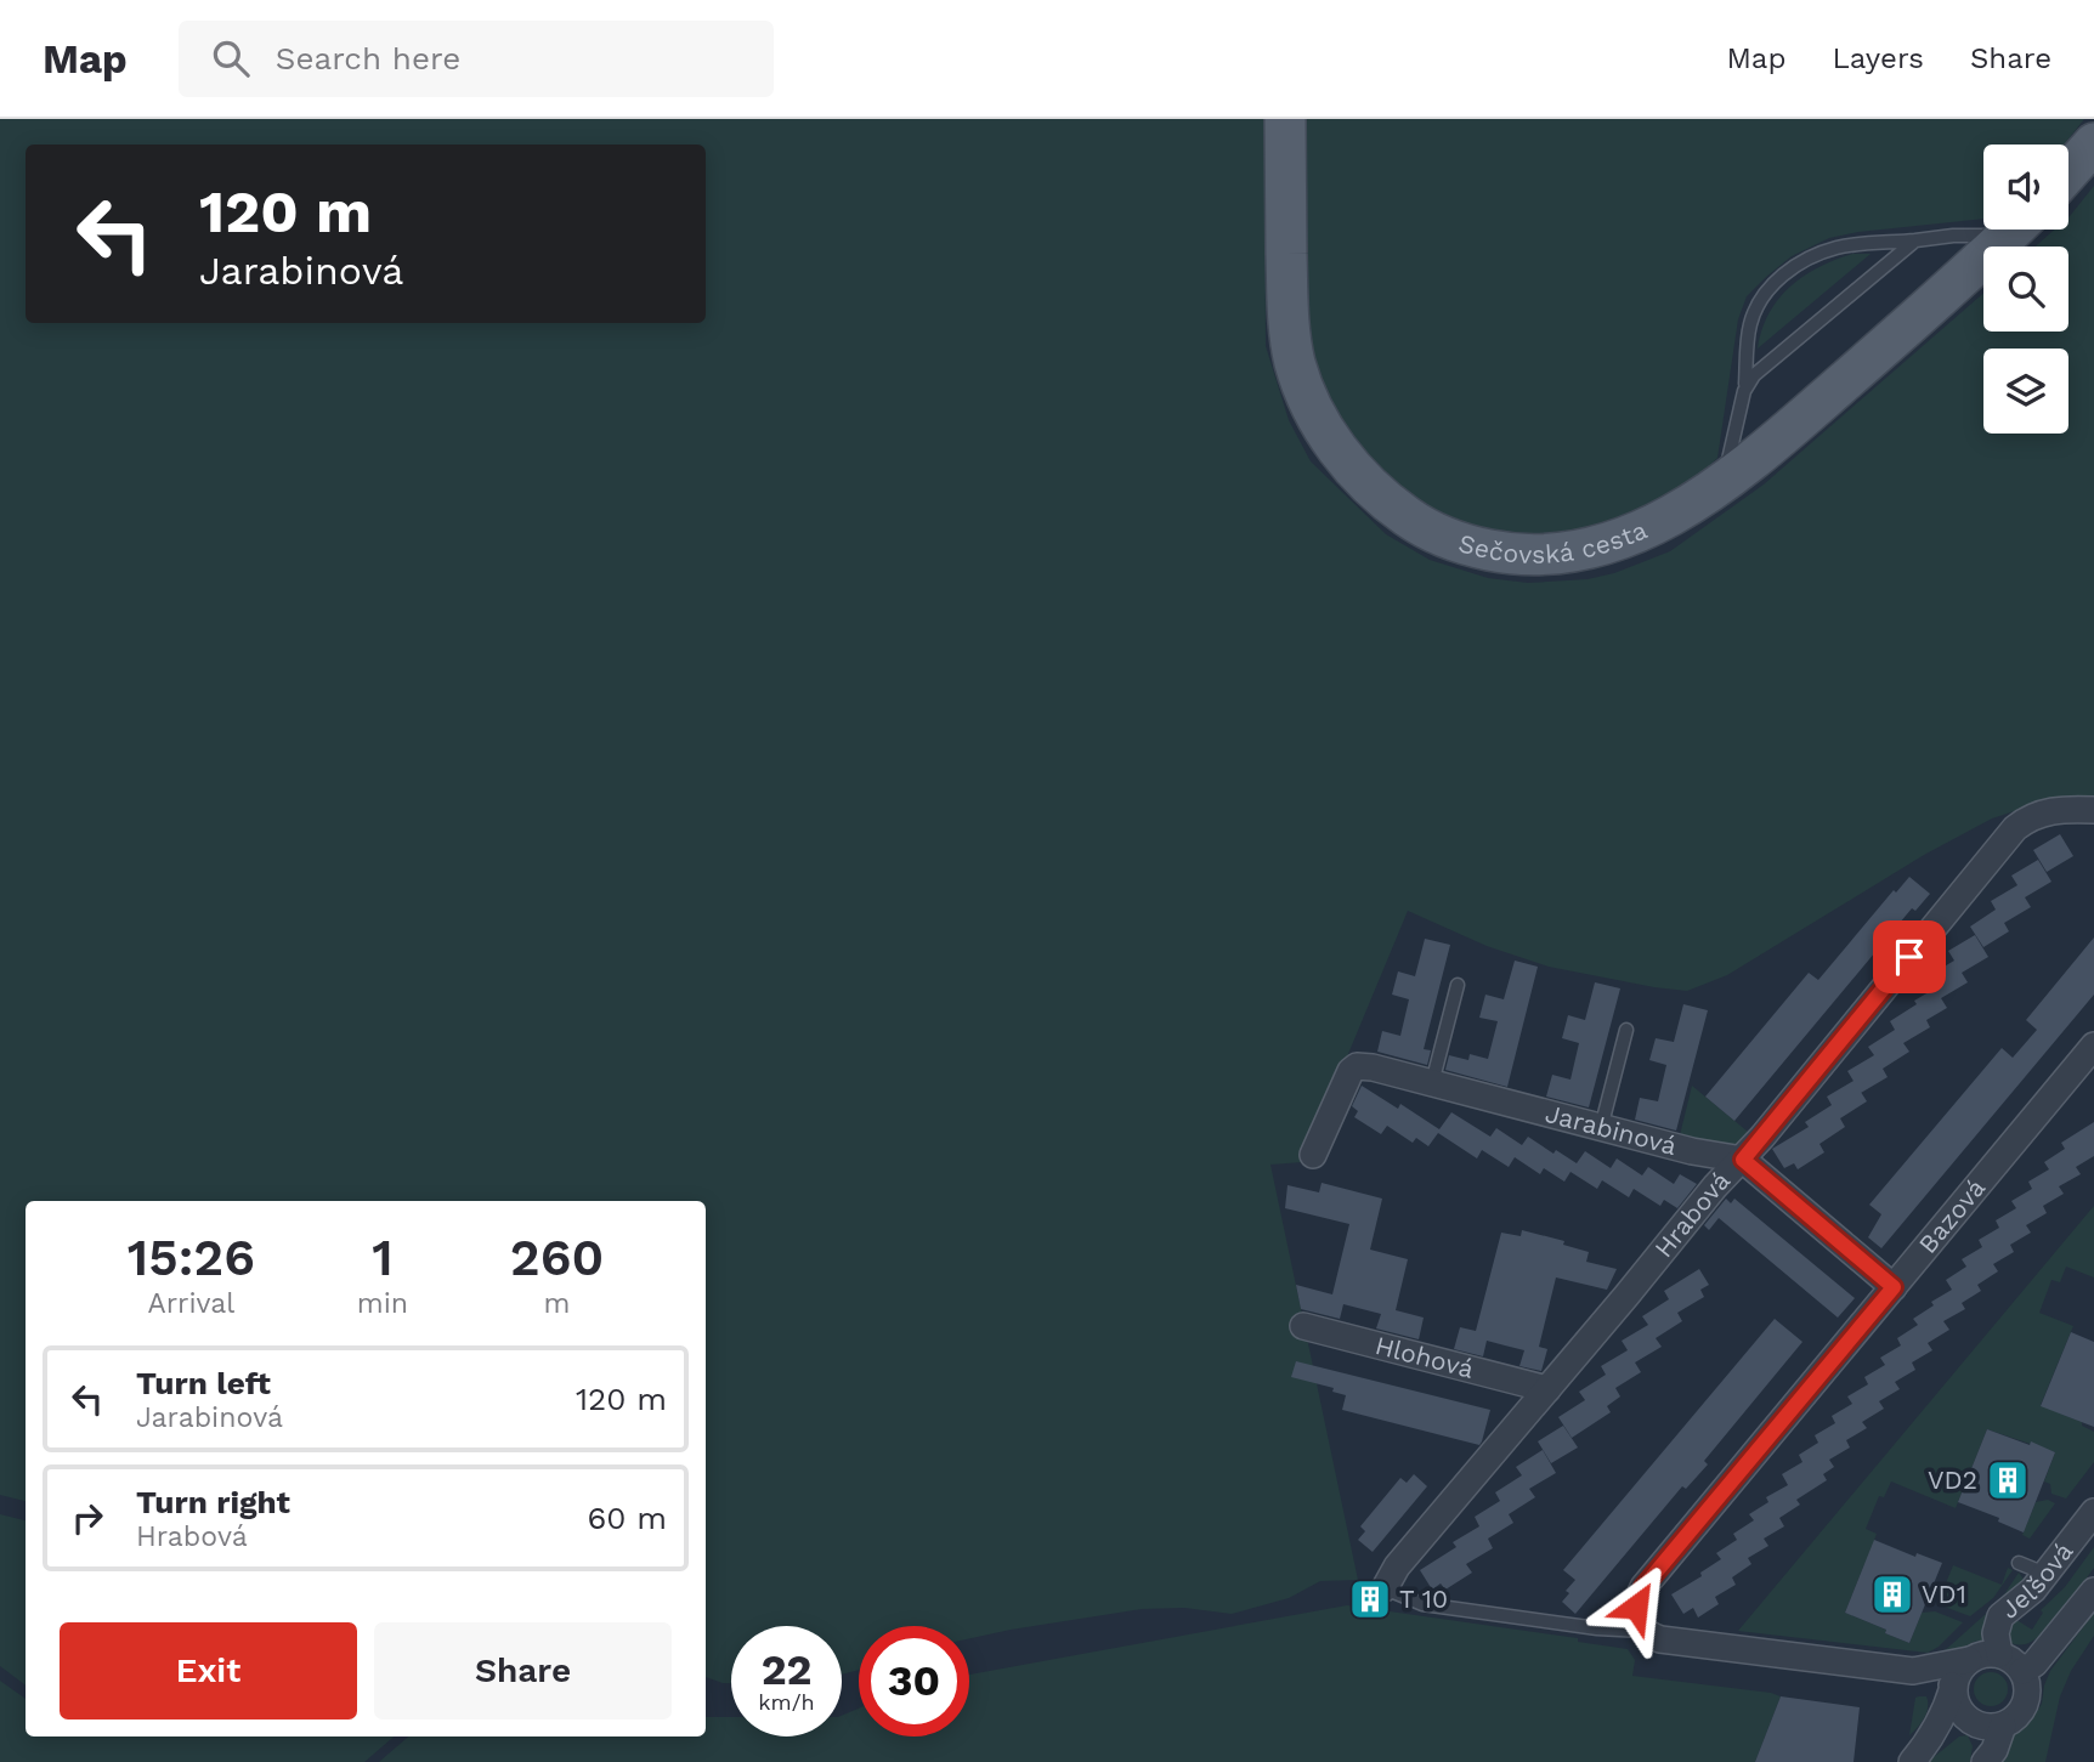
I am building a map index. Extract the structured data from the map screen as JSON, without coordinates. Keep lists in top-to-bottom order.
{
  "streets": {
    "main road": ["Sečovská cesta"],
    "street": [
      "Jarabinová",
      "Hrabová",
      "Bazová",
      "Hlohová",
      "Jelšová"
    ]
  },
  "crossings": [
    ["Jarabinová", "Hrabová"],
    ["Hrabová", "Hlohová"]
  ],
  "places": {
    "building": ["VD2", "VD1", "T 10"]
  },
  "page": {
    "header": "Map",
    "search": "Search here",
    "nav": ["Map", "Layers", "Share"],
    "turn": ["120 m", "Jarabinová"],
    "eta": [
      "15:26",
      "Arrival",
      "1",
      "min",
      "260",
      "m"
    ],
    "list": [
      {
        "name": "Turn left",
        "note": "Jarabinová",
        "value": "120 m"
      },
      {
        "name": "Turn right",
        "note": "Hrabová",
        "value": "60 m"
      }
    ],
    "buttons": ["Exit", "Share"],
    "speed": "22 km/h",
    "limit": "30"
  }
}
